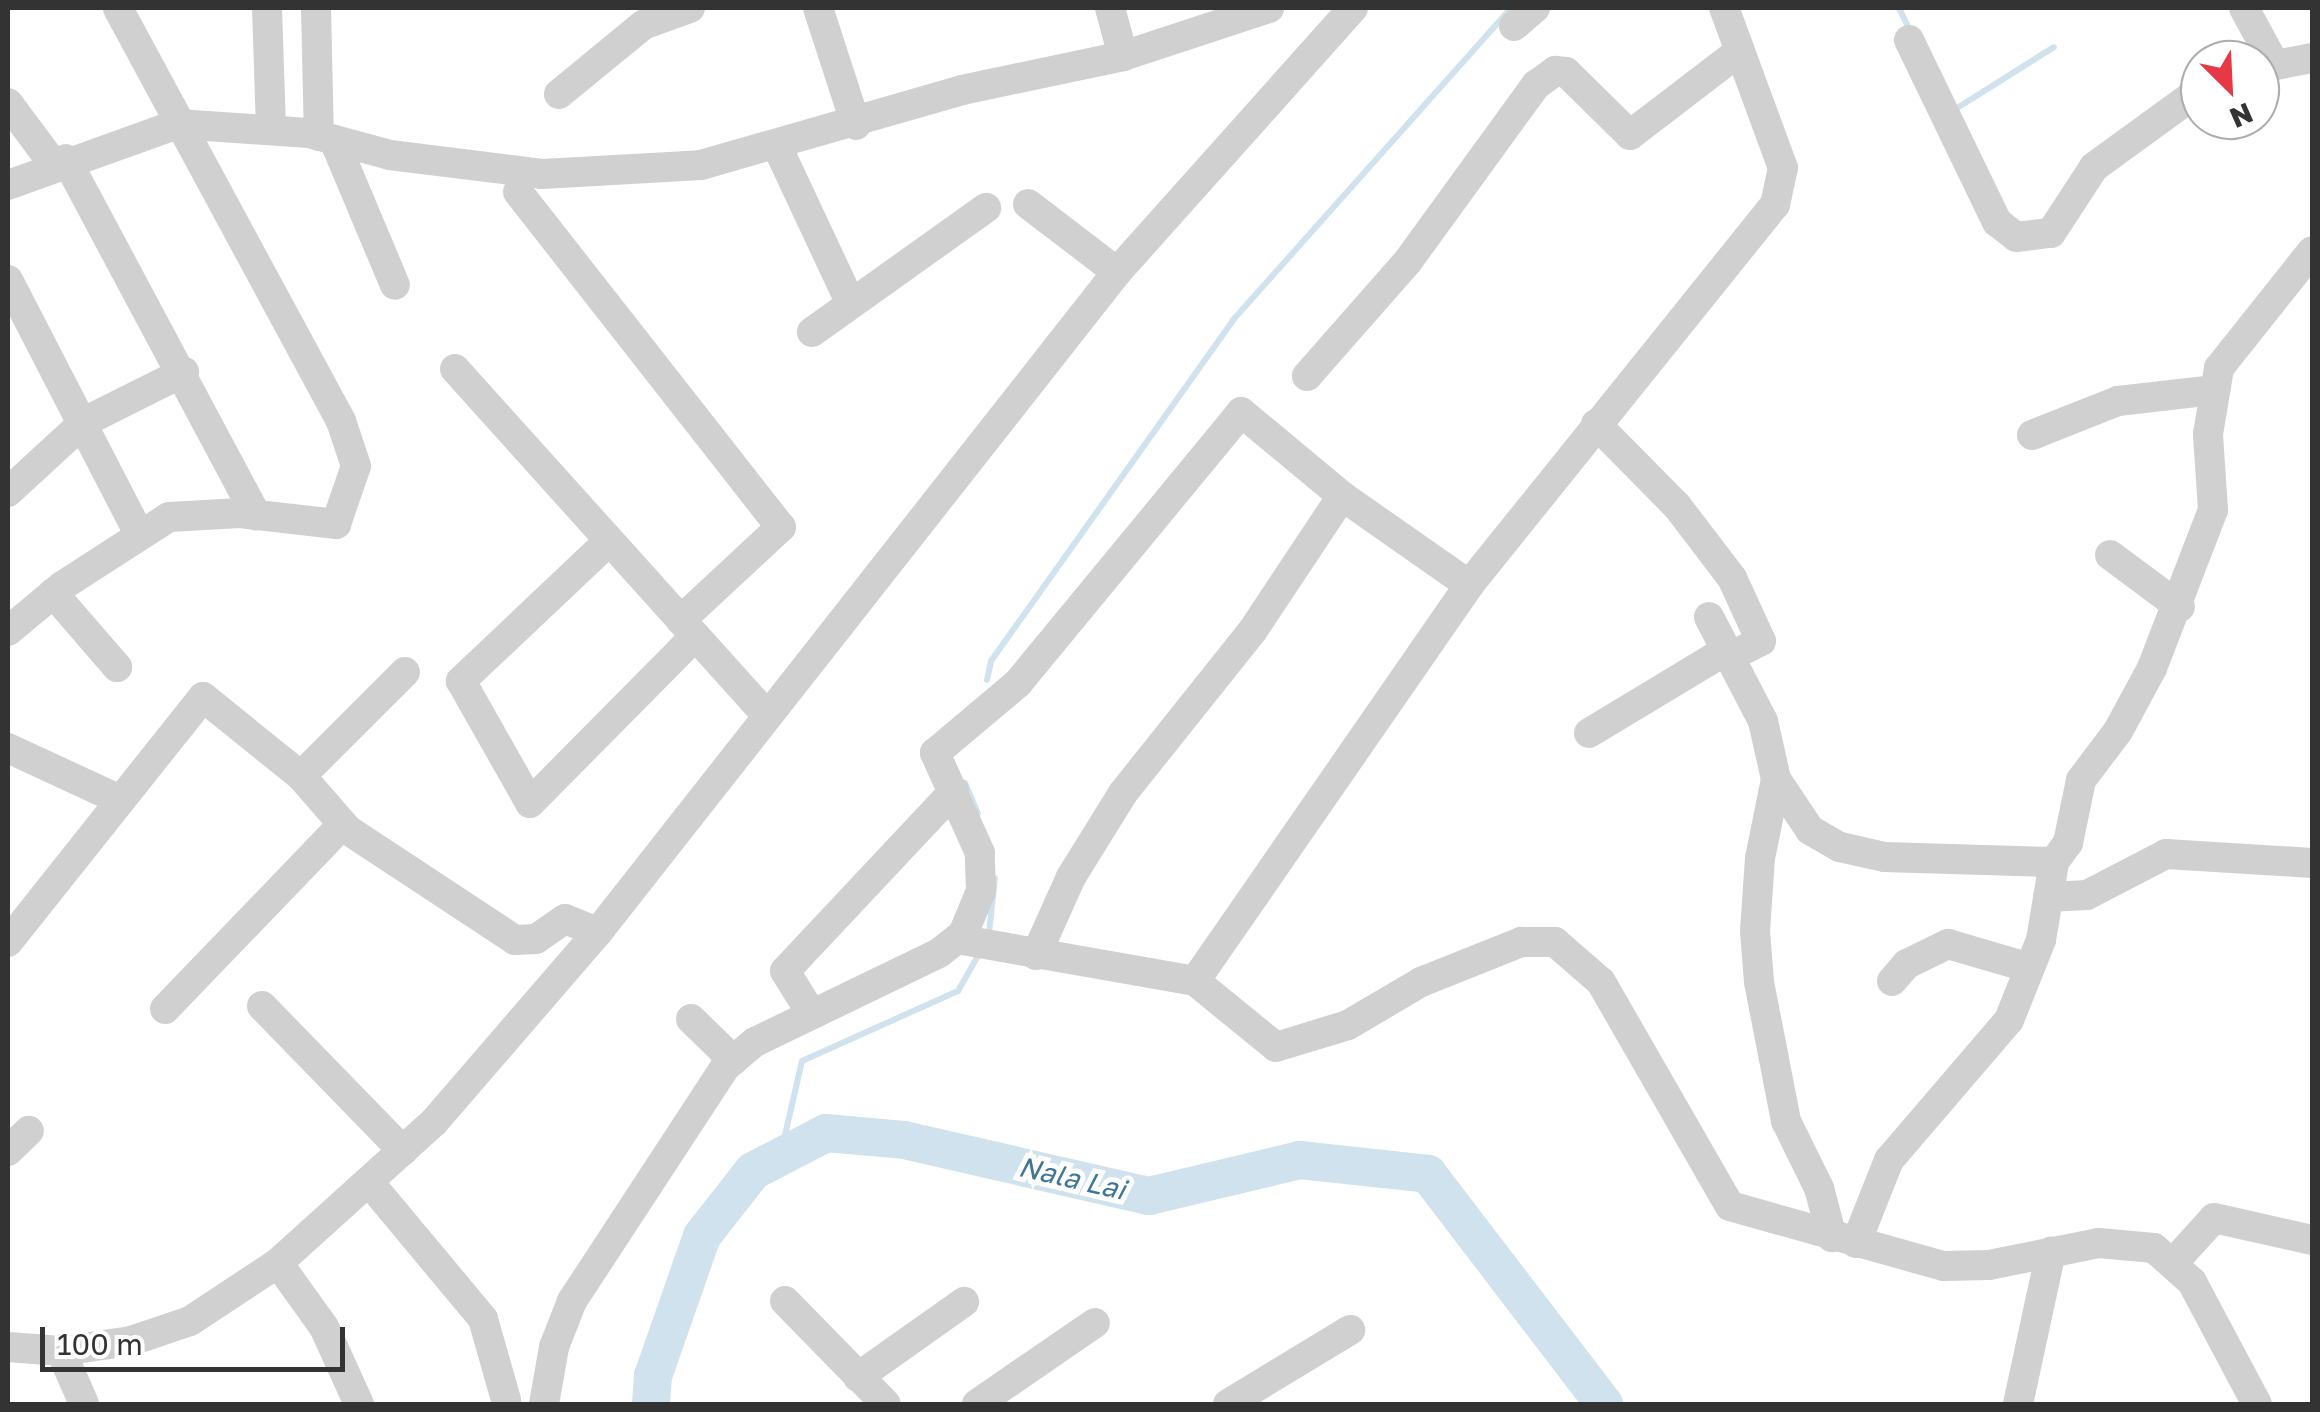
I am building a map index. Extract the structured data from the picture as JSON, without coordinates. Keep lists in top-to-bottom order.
{
  "water": ["Nala Lai"],
  "scale_bar": "100 m",
  "north": "bottom right"
}
